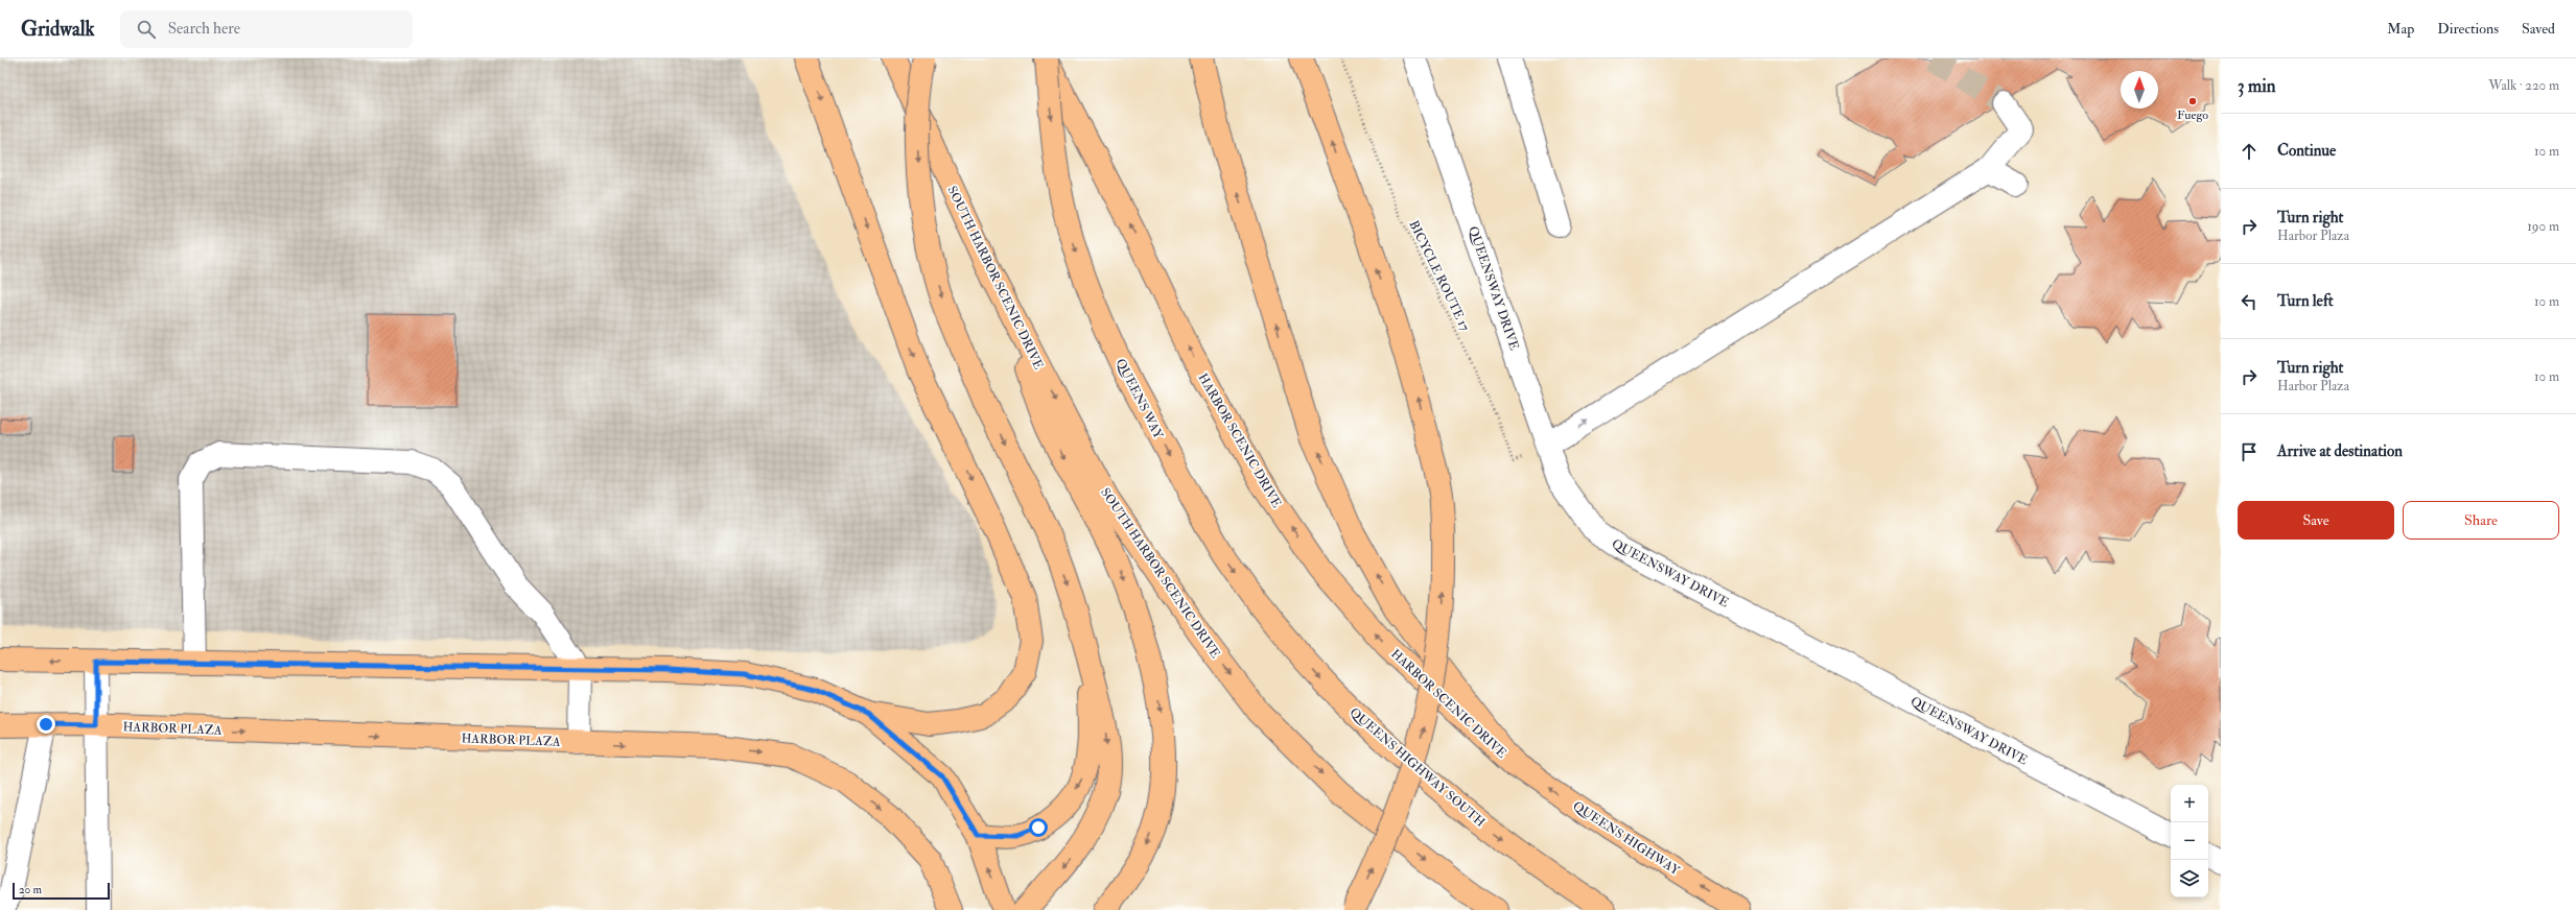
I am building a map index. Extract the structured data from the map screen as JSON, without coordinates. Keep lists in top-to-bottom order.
{
  "streets": {
    "main road": [
      "SOUTH HARBOR SCENIC DRIVE",
      "QUEENS WAY",
      "HARBOR SCENIC DRIVE",
      "HARBOR PLAZA",
      "QUEENS HIGHWAY SOUTH",
      "QUEENS HIGHWAY"
    ],
    "street": ["QUEENSWAY DRIVE"],
    "path": ["BICYCLE ROUTE 17"]
  },
  "crossings": [
    ["BICYCLE ROUTE 17", "QUEENSWAY DRIVE"],
    ["QUEENS WAY", "HARBOR SCENIC DRIVE"],
    ["QUEENS WAY", "QUEENS HIGHWAY SOUTH"],
    ["HARBOR SCENIC DRIVE", "QUEENS HIGHWAY"]
  ],
  "one_way": ["QUEENS HIGHWAY SOUTH", "QUEENS HIGHWAY"],
  "places": ["Fuego"],
  "scale_bar": "20 m",
  "north": "top",
  "page": {
    "header": "Gridwalk",
    "search": "Search here",
    "nav": ["Map", "Directions", "Saved"],
    "heading": ["3 min", "Walk · 220 m"],
    "list": [
      ["Continue", "10 m"],
      ["Turn right", "Harbor Plaza", "190 m"],
      ["Turn left", "10 m"],
      ["Turn right", "Harbor Plaza", "10 m"],
      "Arrive at destination"
    ],
    "buttons": ["Save", "Share"],
    "map_buttons": ["+", "−"],
    "scale": "20 m"
  }
}
